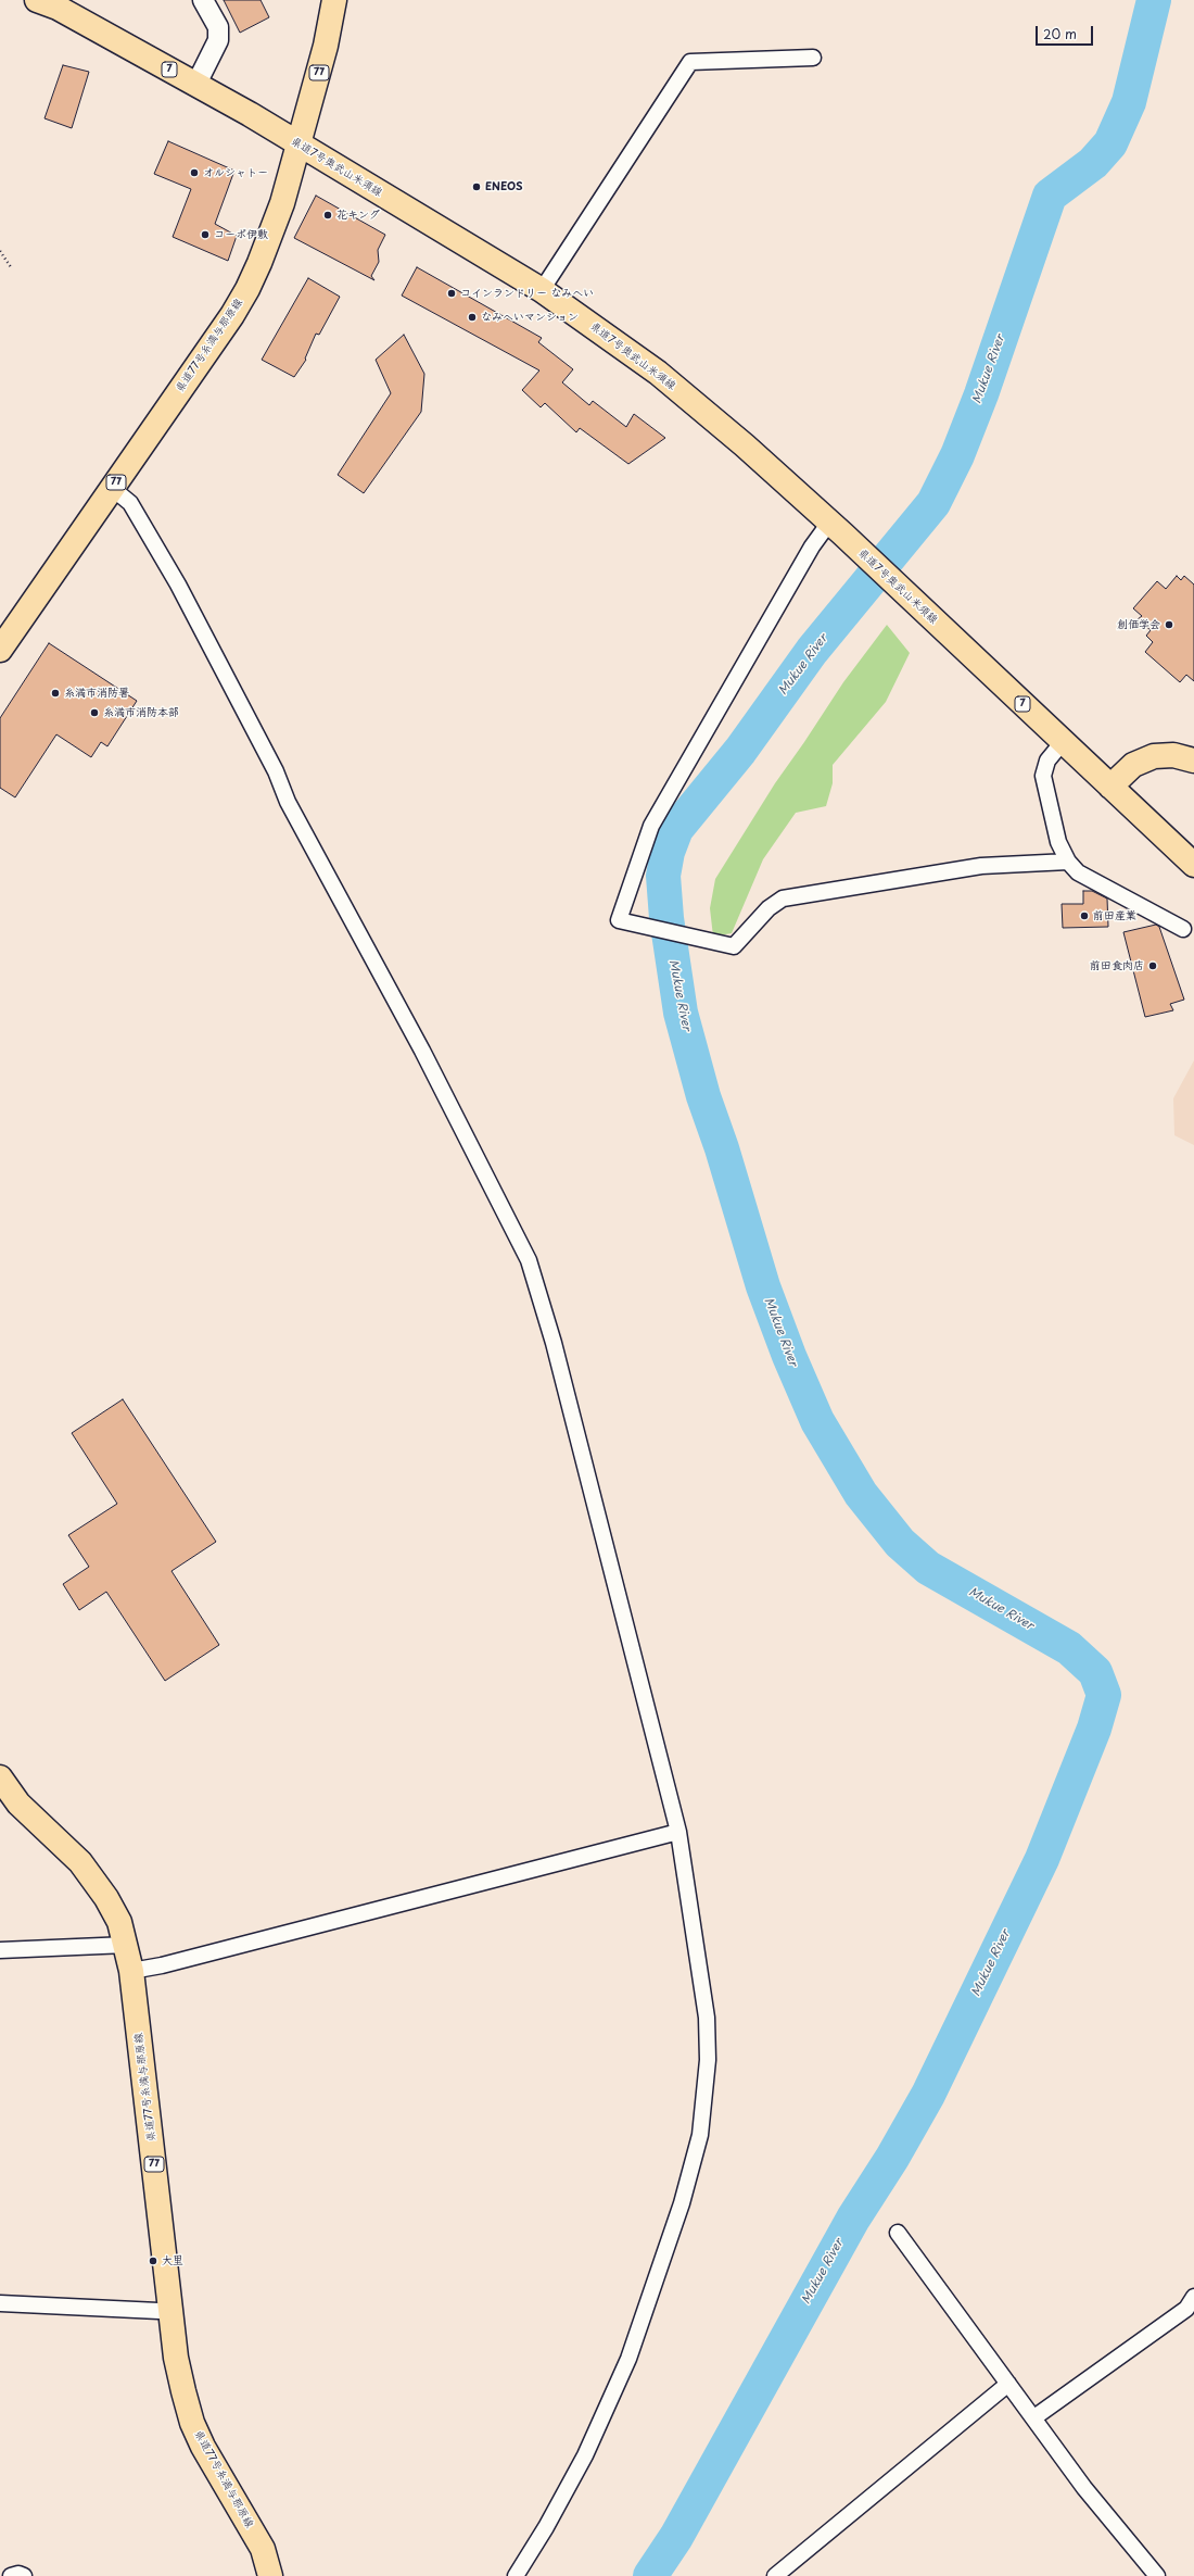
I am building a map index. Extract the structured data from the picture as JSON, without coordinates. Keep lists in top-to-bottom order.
{
  "streets": {
    "main road": [
      "7",
      "77",
      "県道7号奥武山米須線",
      "県道77号糸満与那原線"
    ]
  },
  "crossings": [
    ["県道7号奥武山米須線", "県道77号糸満与那原線"]
  ],
  "water": ["Mukue River"],
  "places": [
    "オルシャトー",
    "ENEOS",
    "花キング",
    "コーポ伊敷",
    "コインランドリー なみへい",
    "なみへいマンション",
    "創価学会",
    "糸満市消防署",
    "糸満市消防本部",
    "前田産業",
    "前田食肉店",
    "大里"
  ],
  "scale_bar": "20 m"
}
